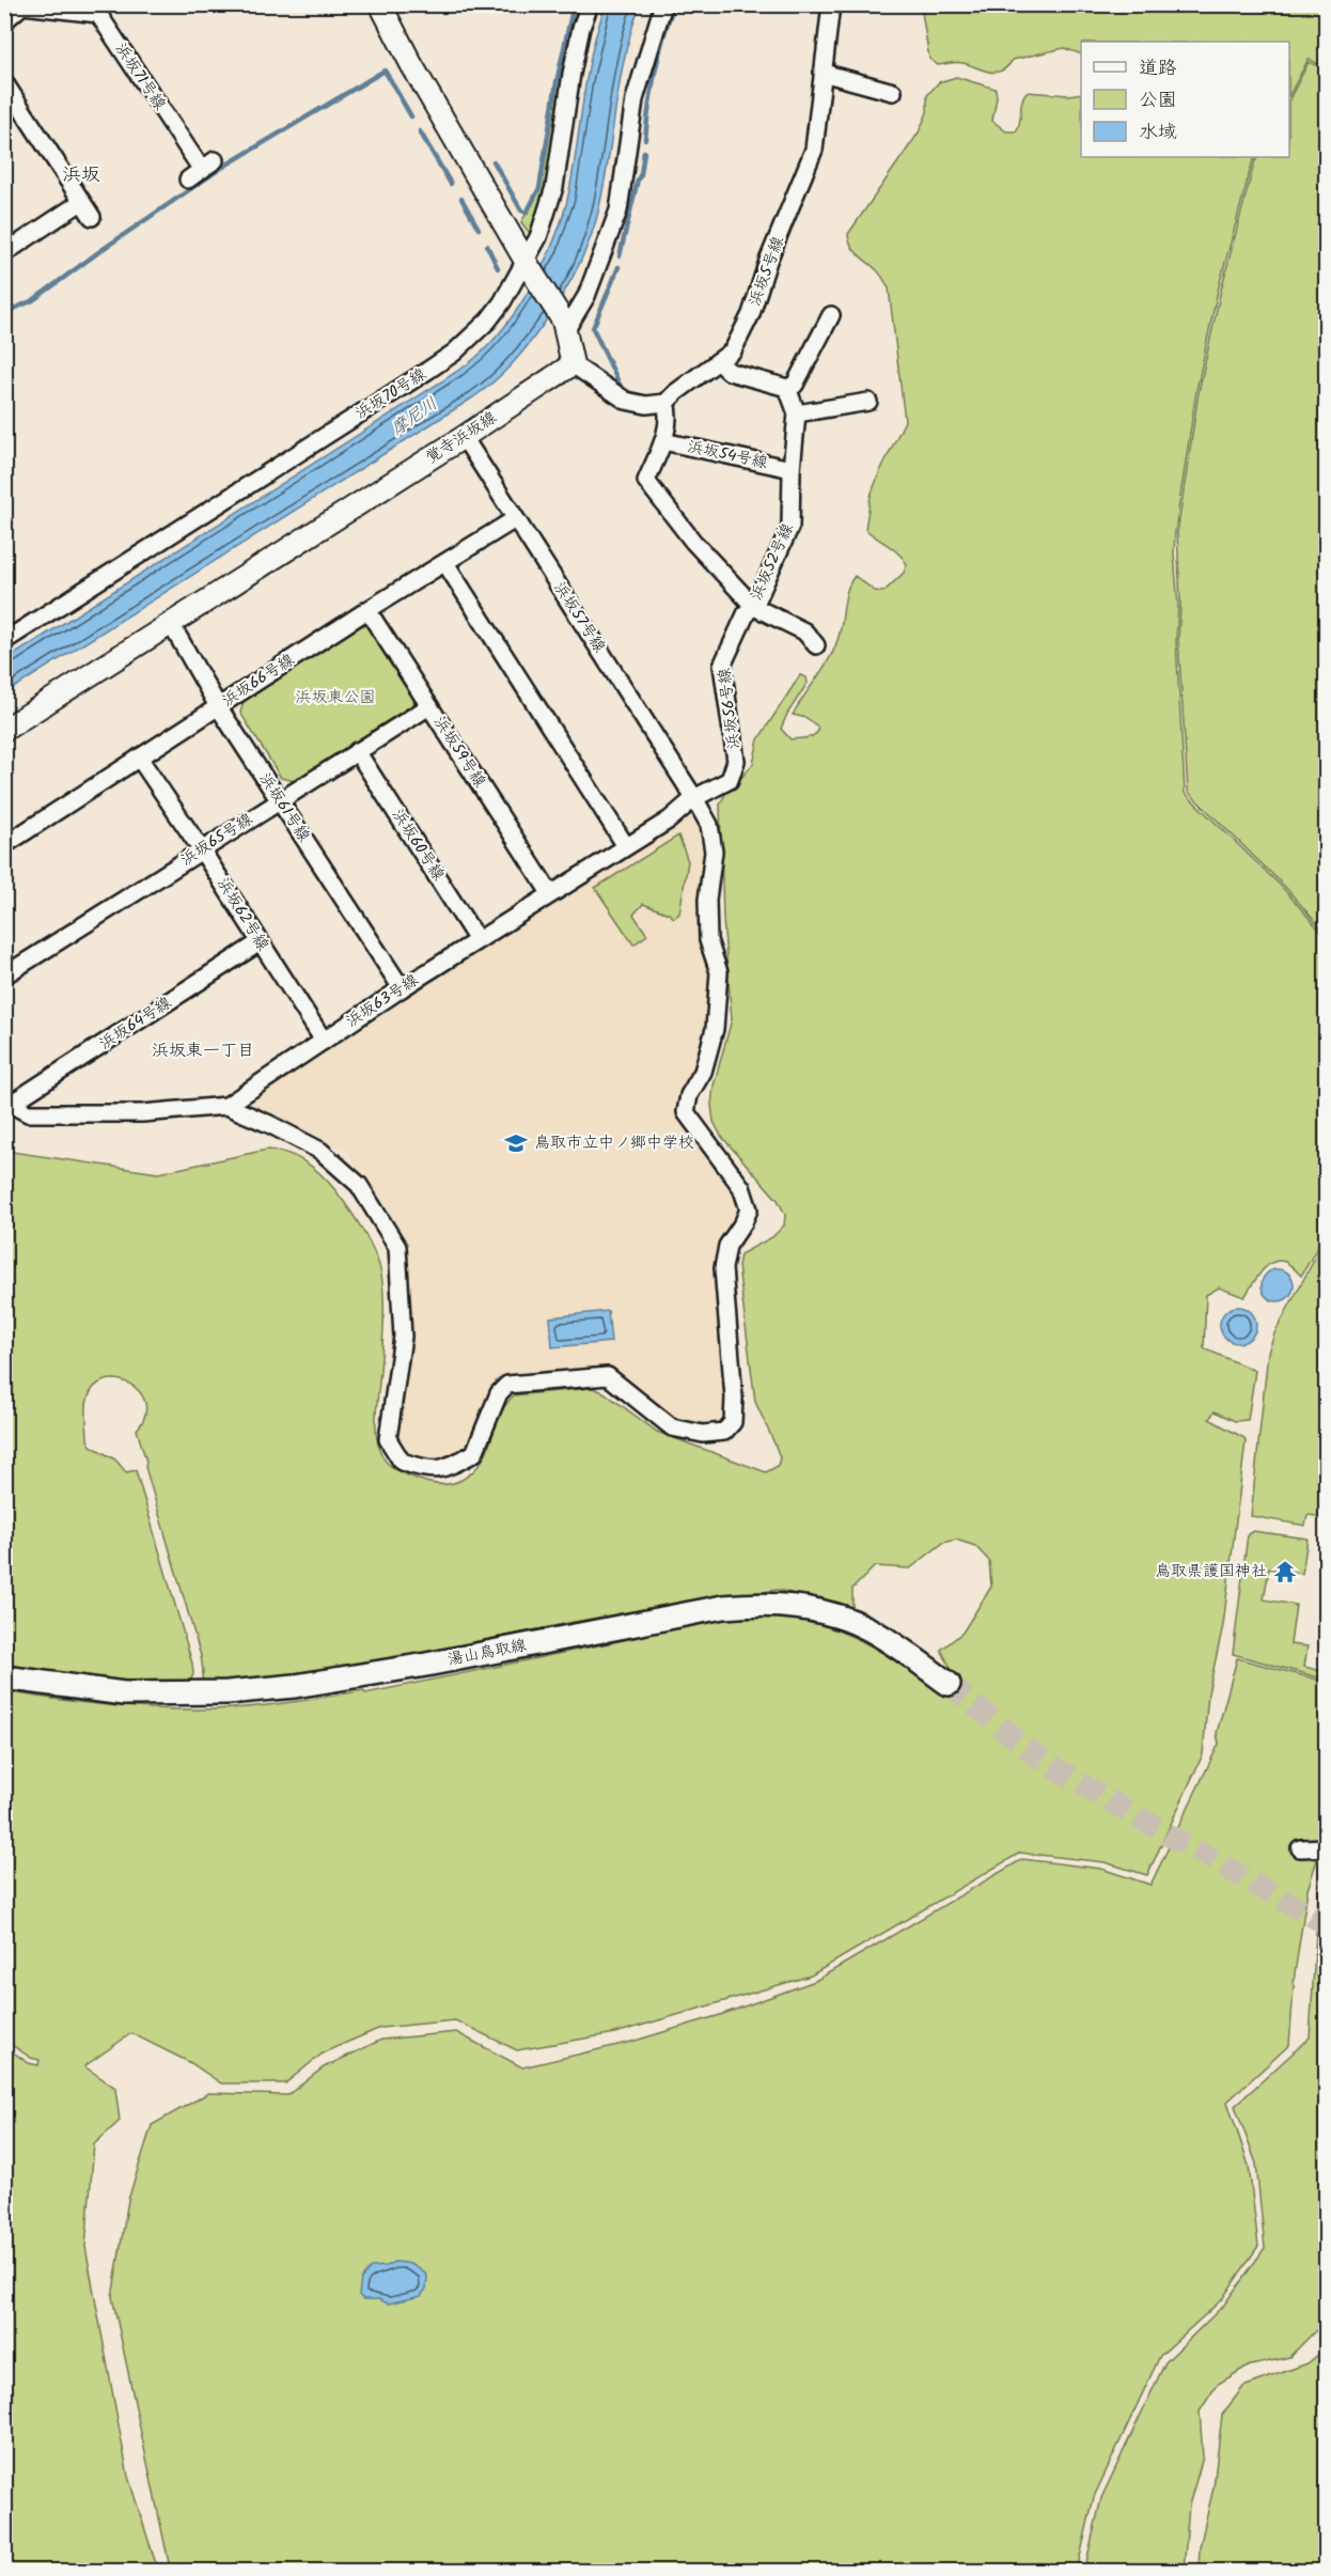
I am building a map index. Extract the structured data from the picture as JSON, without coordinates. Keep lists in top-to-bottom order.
{
  "streets": {
    "main road": ["湯山鳥取線"],
    "street": [
      "浜坂71号線",
      "浜坂5号線",
      "浜坂70号線",
      "覚寺浜坂線",
      "浜坂54号線",
      "浜坂52号線",
      "浜坂57号線",
      "浜坂66号線",
      "浜坂56号線",
      "浜坂59号線",
      "浜坂61号線",
      "浜坂65号線",
      "浜坂60号線",
      "浜坂62号線",
      "浜坂63号線",
      "浜坂64号線"
    ]
  },
  "crossings": [
    ["浜坂5号線", "浜坂52号線"],
    ["覚寺浜坂線", "浜坂57号線"],
    ["覚寺浜坂線", "浜坂61号線"],
    ["浜坂54号線", "浜坂52号線"],
    ["浜坂52号線", "浜坂56号線"],
    ["浜坂57号線", "浜坂66号線"],
    ["浜坂57号線", "浜坂63号線"],
    ["浜坂66号線", "浜坂59号線"],
    ["浜坂66号線", "浜坂61号線"],
    ["浜坂66号線", "浜坂62号線"],
    ["浜坂56号線", "浜坂63号線"],
    ["浜坂59号線", "浜坂65号線"],
    ["浜坂59号線", "浜坂63号線"],
    ["浜坂61号線", "浜坂65号線"],
    ["浜坂61号線", "浜坂63号線"],
    ["浜坂65号線", "浜坂60号線"],
    ["浜坂65号線", "浜坂62号線"],
    ["浜坂60号線", "浜坂63号線"],
    ["浜坂62号線", "浜坂63号線"],
    ["浜坂62号線", "浜坂64号線"],
    ["浜坂63号線", "浜坂64号線"]
  ],
  "districts": ["浜坂", "浜坂東一丁目"],
  "water": ["摩尼川"],
  "parks": ["浜坂東公園"],
  "places": {
    "school or university": ["鳥取市立中ノ郷中学校"],
    "temple": ["鳥取県護国神社"]
  },
  "legend": ["道路", "公園", "水域"]
}
